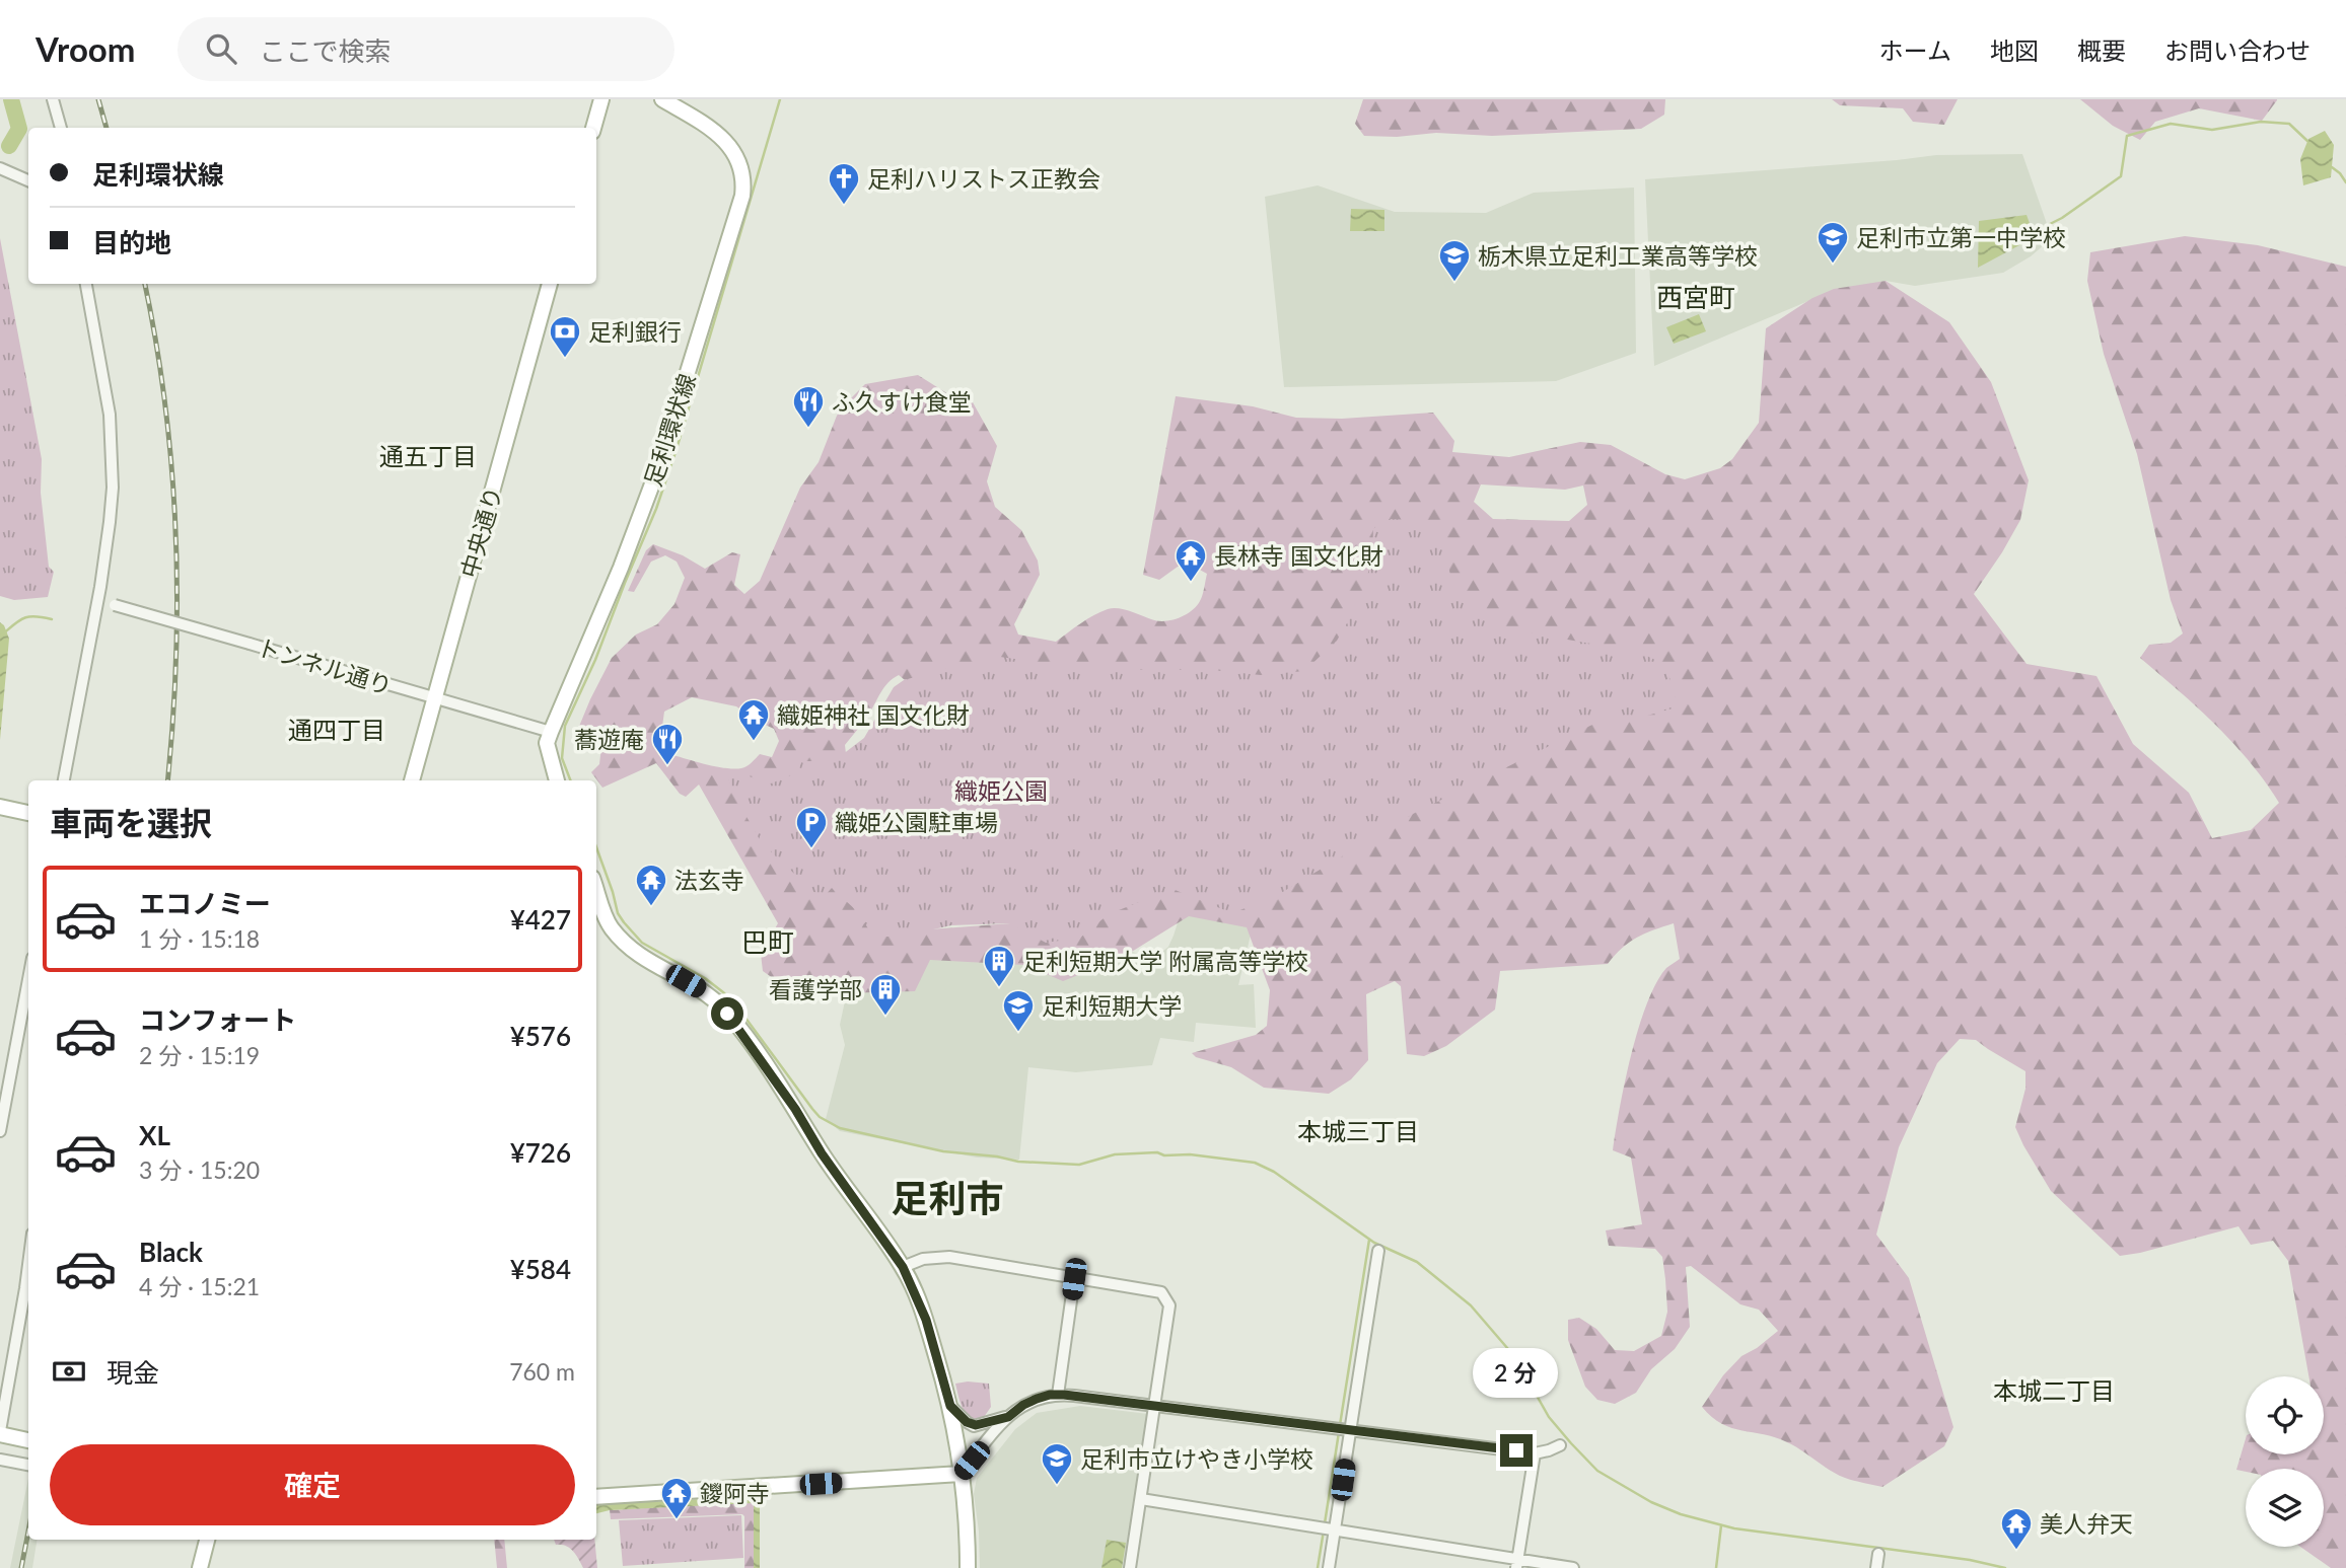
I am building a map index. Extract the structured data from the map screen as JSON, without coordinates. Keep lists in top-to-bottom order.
{
  "streets": {
    "main road": ["足利環状線", "中央通り"],
    "street": ["トンネル通り"]
  },
  "crossings": [
    ["足利環状線", "トンネル通り"],
    ["中央通り", "トンネル通り"]
  ],
  "districts": [
    "西宮町",
    "通五丁目",
    "通四丁目",
    "巴町",
    "本城三丁目",
    "足利市",
    "本城二丁目"
  ],
  "parks": ["織姫公園"],
  "places": {
    "church": ["足利ハリストス正教会"],
    "school or university": [
      "足利市立第一中学校",
      "栃木県立足利工業高等学校",
      "足利短期大学",
      "足利市立けやき小学校"
    ],
    "bank": ["足利銀行"],
    "restaurant": ["ふ久すけ食堂", "蕎遊庵"],
    "temple": [
      "長林寺 国文化財",
      "織姫神社 国文化財",
      "法玄寺",
      "鑁阿寺",
      "美人弁天"
    ],
    "parking": ["織姫公園駐車場"],
    "building": ["足利短期大学 附属高等学校", "看護学部"]
  },
  "page": {
    "header": "Vroom",
    "search": "ここで検索",
    "nav": [
      "ホーム",
      "地図",
      "概要",
      "お問い合わせ"
    ],
    "banner": ["足利環状線", "目的地"],
    "heading": "車両を選択",
    "list": [
      {
        "name": "エコノミー",
        "note": "1 分 · 15:18",
        "value": "¥427"
      },
      {
        "name": "コンフォート",
        "note": "2 分 · 15:19",
        "value": "¥576"
      },
      {
        "name": "XL",
        "note": "3 分 · 15:20",
        "value": "¥726"
      },
      {
        "name": "Black",
        "note": "4 分 · 15:21",
        "value": "¥584"
      }
    ],
    "pay": ["現金", "760 m"],
    "bubble": "2 分",
    "buttons": "確定"
  }
}
